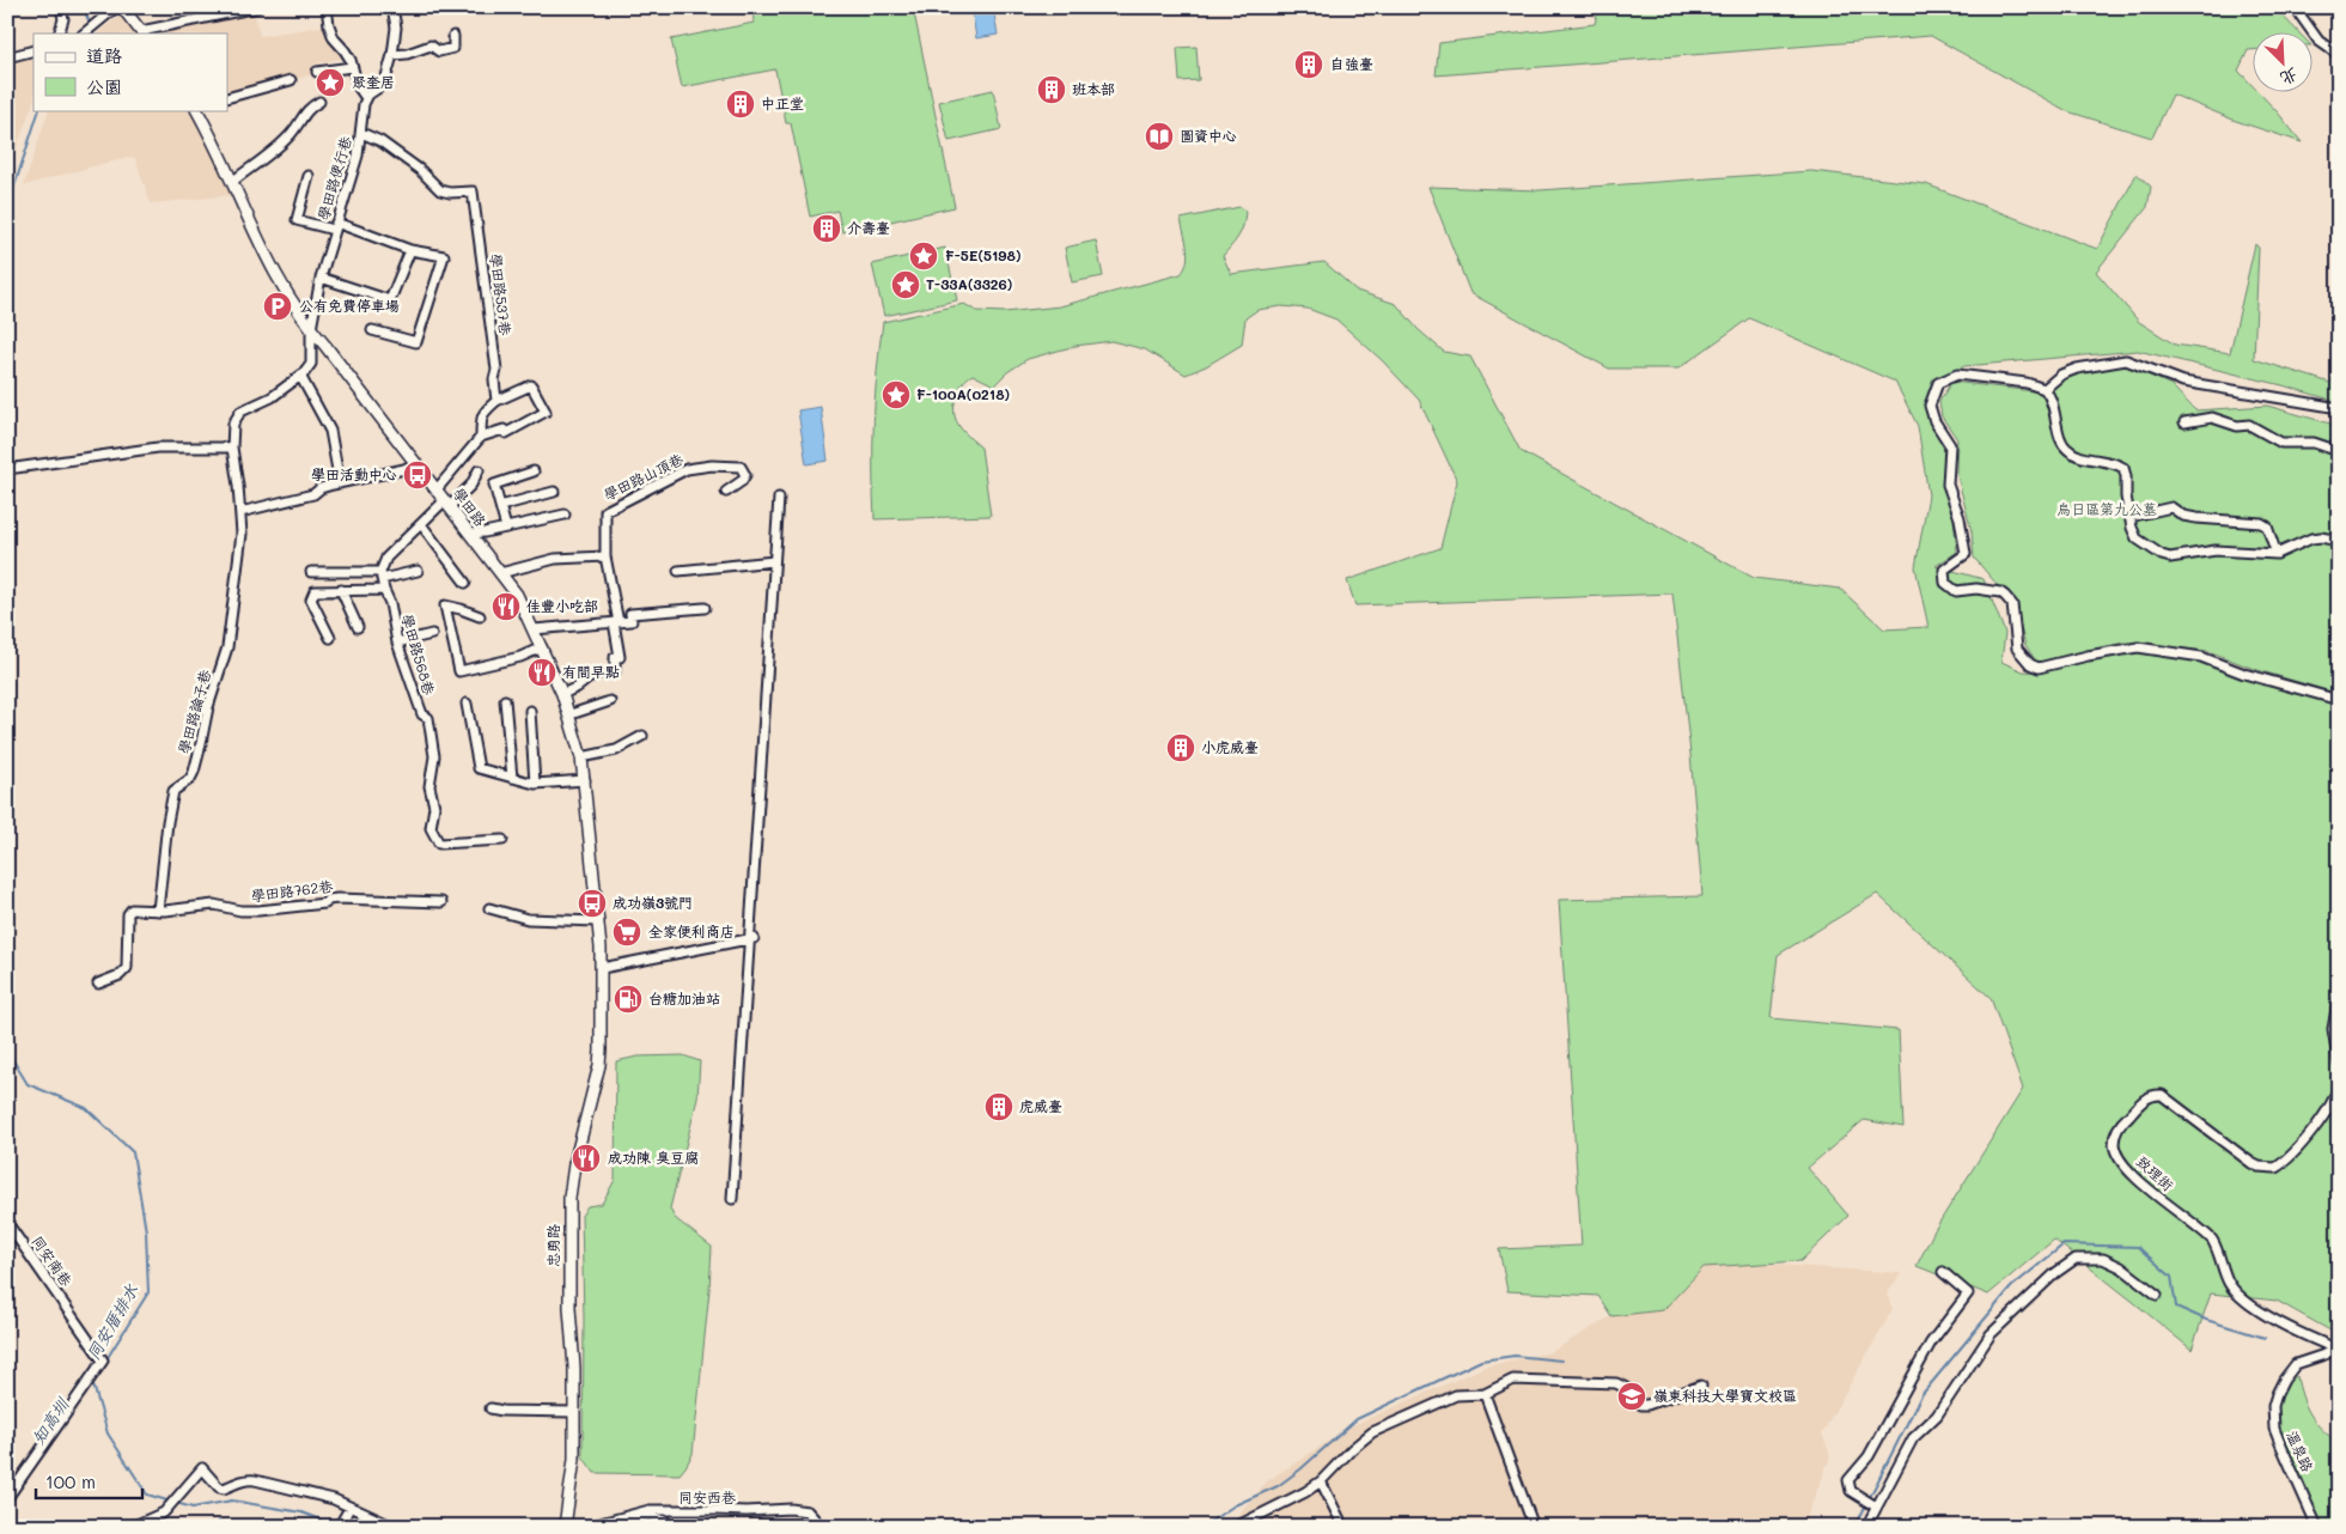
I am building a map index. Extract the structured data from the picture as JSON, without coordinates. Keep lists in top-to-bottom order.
{
  "streets": {
    "main road": ["學田路", "忠勇路"],
    "street": [
      "學田路便行巷",
      "學田路537巷",
      "學田路山頂巷",
      "學田路568巷",
      "學田路論子巷",
      "學田路762巷",
      "致理街",
      "同安南巷",
      "溫泉路",
      "同安西巷"
    ]
  },
  "crossings": [
    ["學田路便行巷", "學田路537巷"],
    ["學田路便行巷", "學田路"],
    ["學田路山頂巷", "學田路"],
    ["學田路", "忠勇路"],
    ["學田路論子巷", "學田路762巷"],
    ["致理街", "溫泉路"]
  ],
  "water": ["同安厝排水", "知高圳"],
  "parks": ["烏日區第九公墓"],
  "places": {
    "building": [
      "自強臺",
      "班本部",
      "中正堂",
      "介壽臺",
      "小虎威臺",
      "虎威臺"
    ],
    "place": [
      "聚奎居",
      "F-5E(5198)",
      "T-33A(3326)",
      "F-100A(0218)"
    ],
    "library": ["圖資中心"],
    "parking": ["公有免費停車場"],
    "bus stop": ["學田活動中心", "成功嶺3號門"],
    "restaurant": ["佳豐小吃部", "有間早點", "成功陳 臭豆腐"],
    "supermarket": ["全家便利商店"],
    "fuel station": ["台糖加油站"],
    "school or university": ["嶺東科技大學寶文校區"]
  },
  "legend": ["道路", "公園"],
  "scale_bar": "100 m",
  "north": "bottom right"
}
